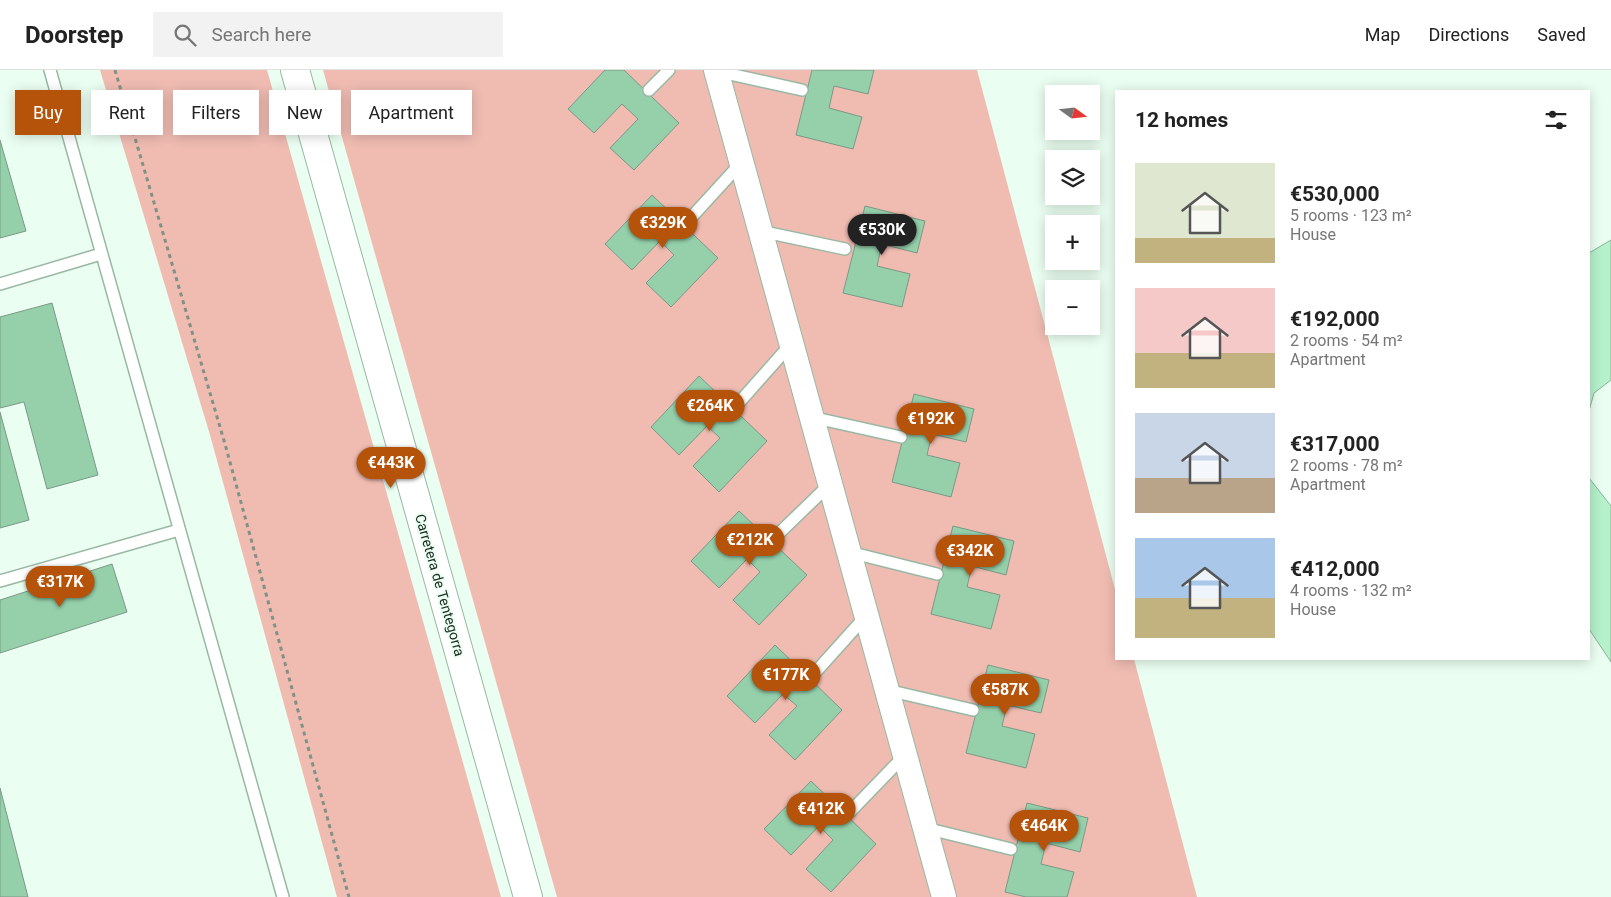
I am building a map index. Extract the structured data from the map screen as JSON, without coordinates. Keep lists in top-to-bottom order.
{
  "streets": {
    "main road": ["Carretera de Tentegorra"]
  },
  "north": "right",
  "page": {
    "header": "Doorstep",
    "search": "Search here",
    "nav": ["Map", "Directions", "Saved"],
    "map_buttons": ["+", "−"],
    "chip": [
      "Buy",
      "Rent",
      "Filters",
      "New",
      "Apartment"
    ],
    "heading": "12 homes",
    "list": [
      {
        "name": "€530,000",
        "note": "5 rooms · 123 m² · House"
      },
      {
        "name": "€192,000",
        "note": "2 rooms · 54 m² · Apartment"
      },
      {
        "name": "€317,000",
        "note": "2 rooms · 78 m² · Apartment"
      },
      {
        "name": "€412,000",
        "note": "4 rooms · 132 m² · House"
      }
    ],
    "price": [
      "€329K",
      "€530K",
      "€264K",
      "€192K",
      "€443K",
      "€212K",
      "€342K",
      "€317K",
      "€177K",
      "€587K",
      "€412K",
      "€464K"
    ]
  }
}
